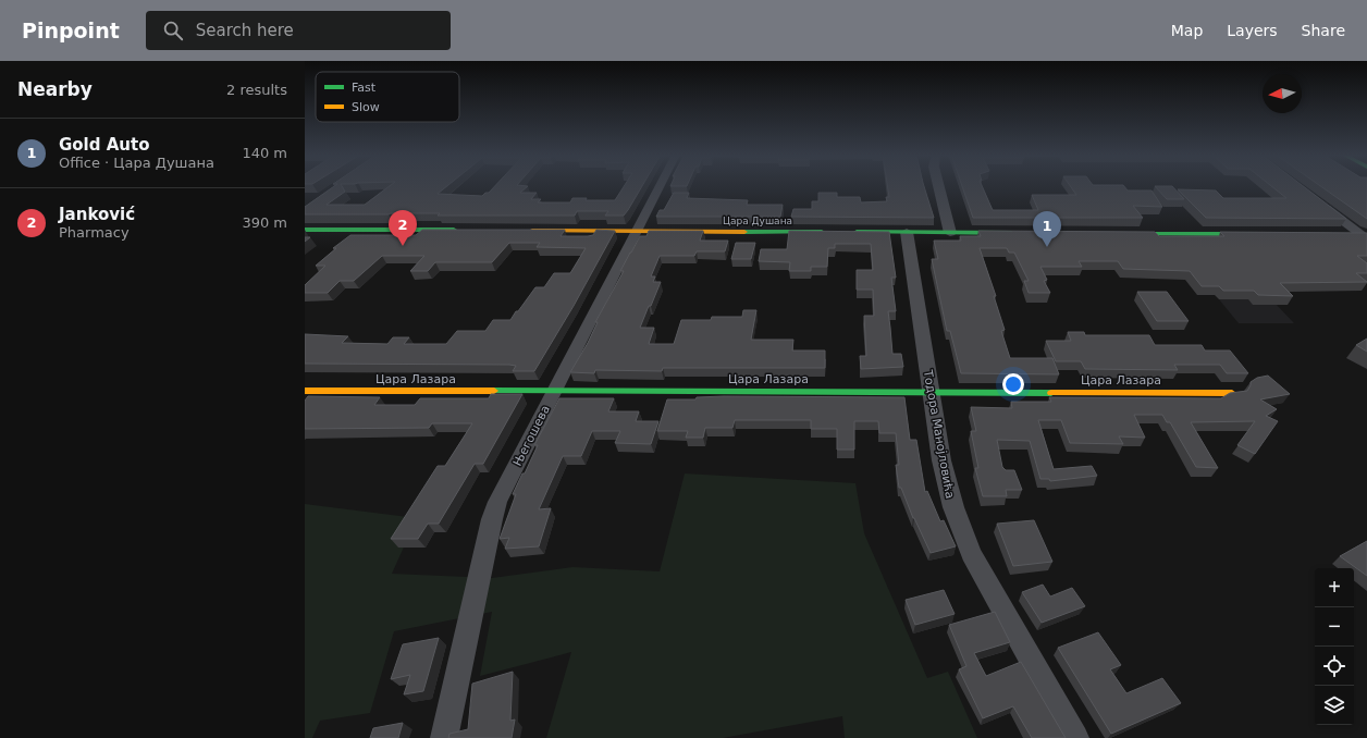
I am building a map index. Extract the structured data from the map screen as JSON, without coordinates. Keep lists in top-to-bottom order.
{
  "streets": {
    "street": [
      "Цара Душана",
      "Цара Лазара",
      "Тодора Манојловића",
      "Његошева"
    ]
  },
  "crossings": [
    ["Цара Душана", "Његошева"],
    ["Цара Лазара", "Тодора Манојловића"],
    ["Цара Лазара", "Његошева"]
  ],
  "legend": ["Fast", "Slow"],
  "north": "left",
  "page": {
    "header": "Pinpoint",
    "search": "Search here",
    "nav": ["Map", "Layers", "Share"],
    "heading": ["Nearby", "2 results"],
    "list": [
      {
        "mark": "1",
        "name": "Gold Auto",
        "note": "Office · Цара Душана",
        "value": "140 m"
      },
      {
        "mark": "2",
        "name": "Janković",
        "note": "Pharmacy",
        "value": "390 m"
      }
    ],
    "pins": ["2", "1"],
    "map_buttons": ["+", "−"]
  }
}
